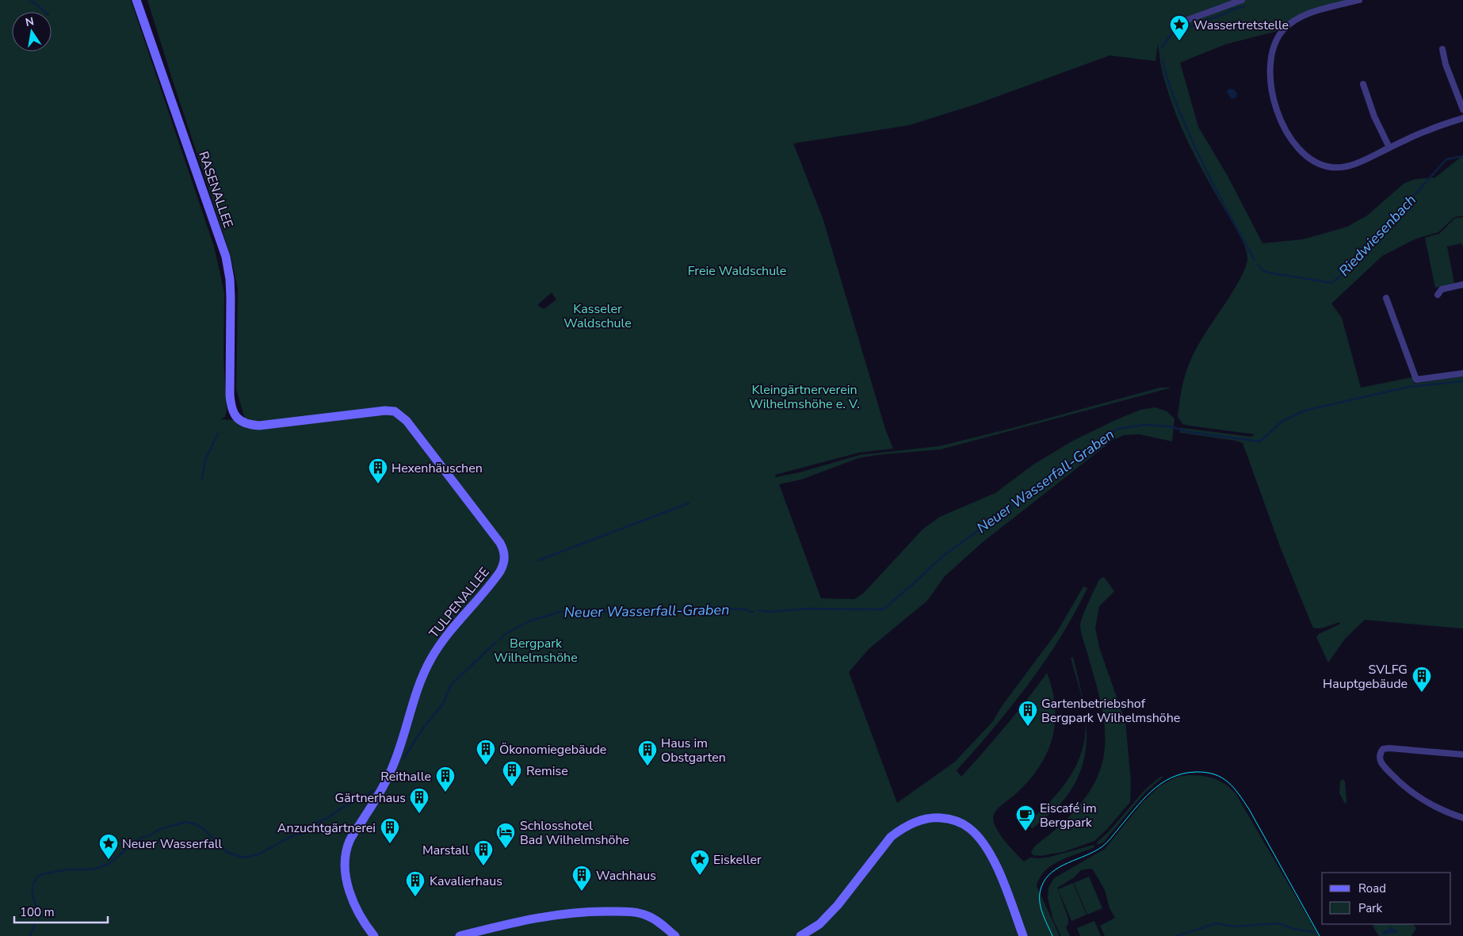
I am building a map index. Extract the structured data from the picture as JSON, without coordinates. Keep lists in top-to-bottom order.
{
  "streets": {
    "main road": ["RASENALLEE", "TULPENALLEE"]
  },
  "crossings": [
    ["RASENALLEE", "TULPENALLEE"]
  ],
  "water": ["Riedwiesenbach", "Neuer Wasserfall-Graben"],
  "parks": [
    "Freie Waldschule",
    "Kasseler Waldschule",
    "Kleingärtnerverein Wilhelmshöhe e. V.",
    "Bergpark Wilhelmshöhe"
  ],
  "places": {
    "place": ["Wassertretstelle", "Neuer Wasserfall", "Eiskeller"],
    "building": [
      "Hexenhäuschen",
      "SVLFG Hauptgebäude",
      "Gartenbetriebshof Bergpark Wilhelmshöhe",
      "Ökonomiegebäude",
      "Haus im Obstgarten",
      "Remise",
      "Reithalle",
      "Gärtnerhaus",
      "Anzuchtgärtnerei",
      "Marstall",
      "Wachhaus",
      "Kavalierhaus"
    ],
    "cafe": ["Eiscafé im Bergpark"],
    "hotel": ["Schlosshotel Bad Wilhelmshöhe"]
  },
  "legend": ["Road", "Park"],
  "scale_bar": "100 m",
  "north": "top"
}
